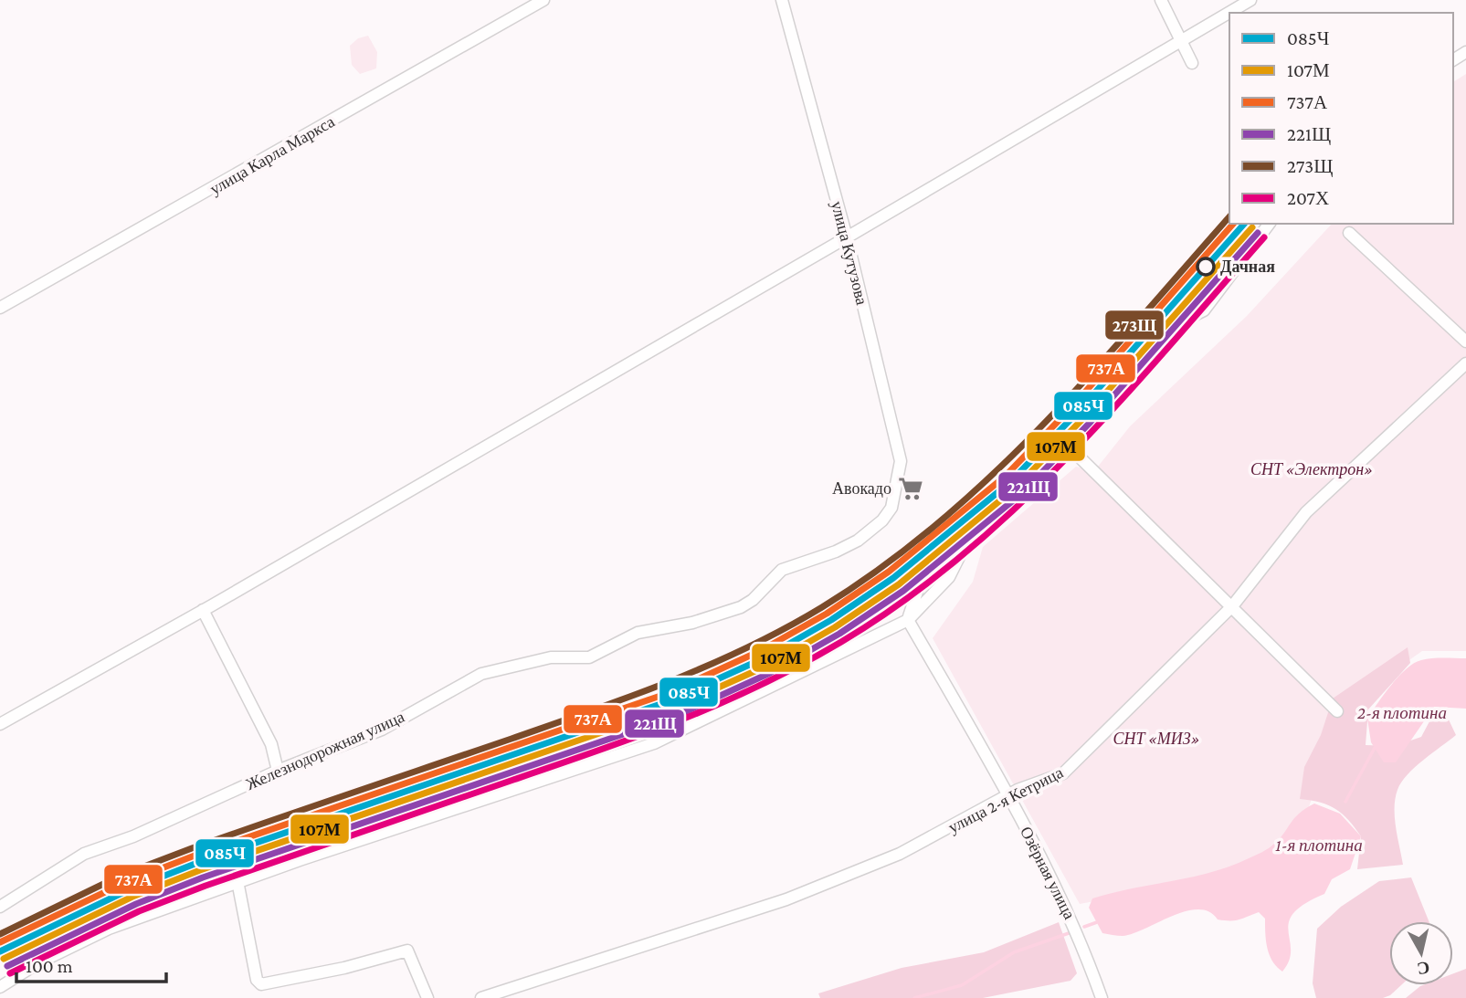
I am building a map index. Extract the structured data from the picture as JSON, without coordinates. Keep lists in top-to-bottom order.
{
  "streets": {
    "street": [
      "улица Карла Маркса",
      "улица Кутузова",
      "Железнодорожная улица",
      "улица 2-я Кетрица",
      "Озёрная улица"
    ]
  },
  "crossings": [
    ["улица Кутузова", "Железнодорожная улица"],
    ["улица 2-я Кетрица", "Озёрная улица"]
  ],
  "water": ["2-я плотина", "1-я плотина"],
  "parks": ["СНТ «Электрон»", "СНТ «МИЗ»"],
  "places": {
    "other": ["Дачная"],
    "supermarket": ["Авокадо"]
  },
  "lines": [
    "transit line 273Щ",
    "transit line 085Ч",
    "transit line 737А",
    "transit line 107М",
    "transit line 221Щ",
    "transit line 207Х"
  ],
  "legend": [
    "085Ч",
    "107М",
    "737А",
    "221Щ",
    "273Щ",
    "207Х"
  ],
  "scale_bar": "100 m",
  "north": "bottom"
}
